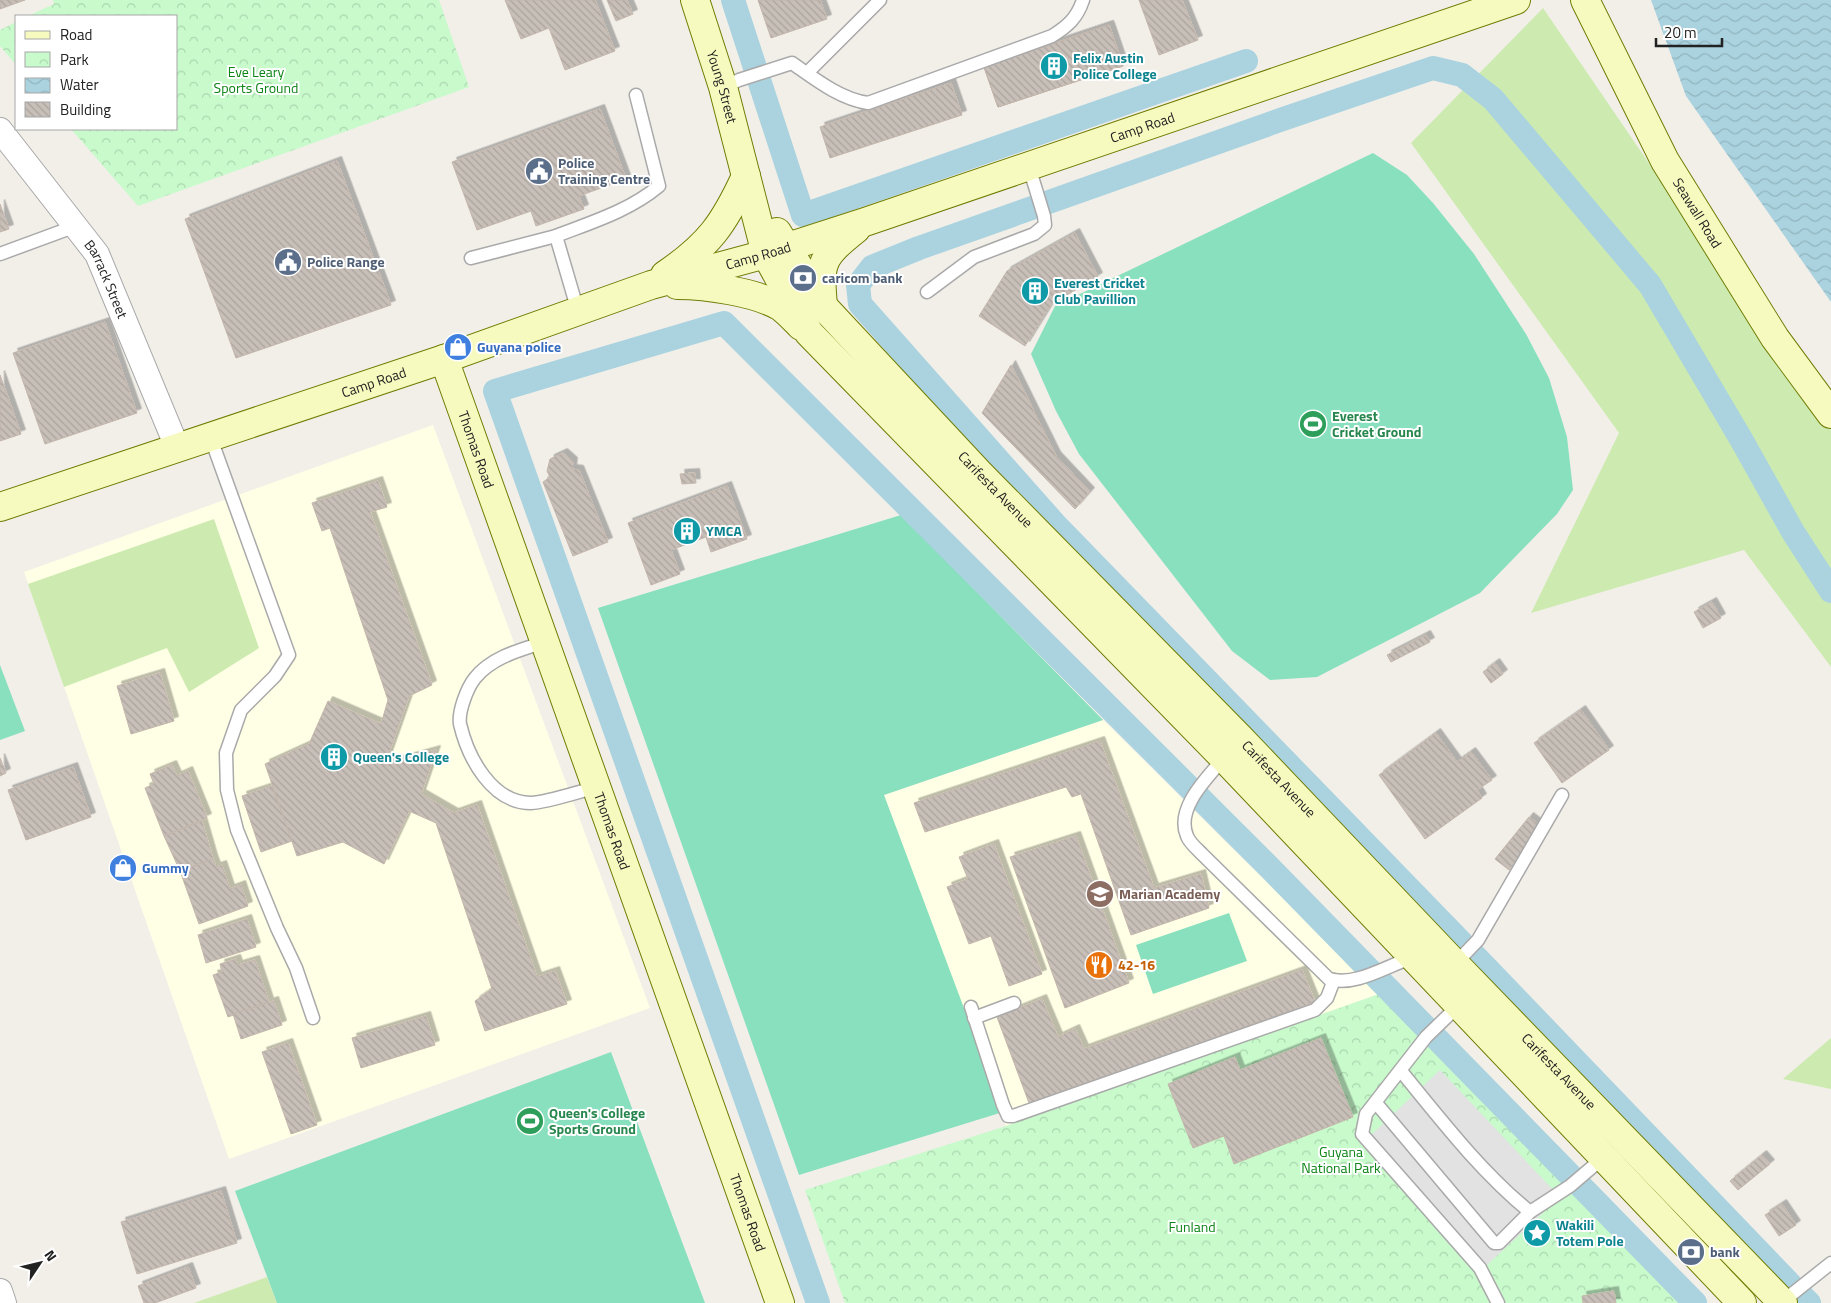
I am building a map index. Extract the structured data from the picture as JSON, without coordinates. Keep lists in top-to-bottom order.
{
  "streets": {
    "main road": [
      "Young Street",
      "Camp Road",
      "Seawall Road",
      "Thomas Road",
      "Carifesta Avenue"
    ],
    "street": ["Barrack Street"]
  },
  "crossings": [
    ["Young Street", "Camp Road"],
    ["Young Street", "Carifesta Avenue"],
    ["Camp Road", "Barrack Street"],
    ["Camp Road", "Thomas Road"],
    ["Camp Road", "Carifesta Avenue"]
  ],
  "parks": ["Eve Leary Sports Ground", "Guyana National Park", "Funland"],
  "places": {
    "building": [
      "Felix Austin Police College",
      "Everest Cricket Club Pavillion",
      "YMCA",
      "Queen's College"
    ],
    "public building": ["Police Training Centre", "Police Range"],
    "bank": ["caricom bank", "bank"],
    "shop": ["Guyana police", "Gummy"],
    "sports": ["Everest Cricket Ground", "Queen's College Sports Ground"],
    "school or university": ["Marian Academy"],
    "restaurant": ["42-16"],
    "place": ["Wakili Totem Pole"]
  },
  "legend": [
    "Road",
    "Park",
    "Water",
    "Building"
  ],
  "scale_bar": "20 m",
  "north": "top right"
}
